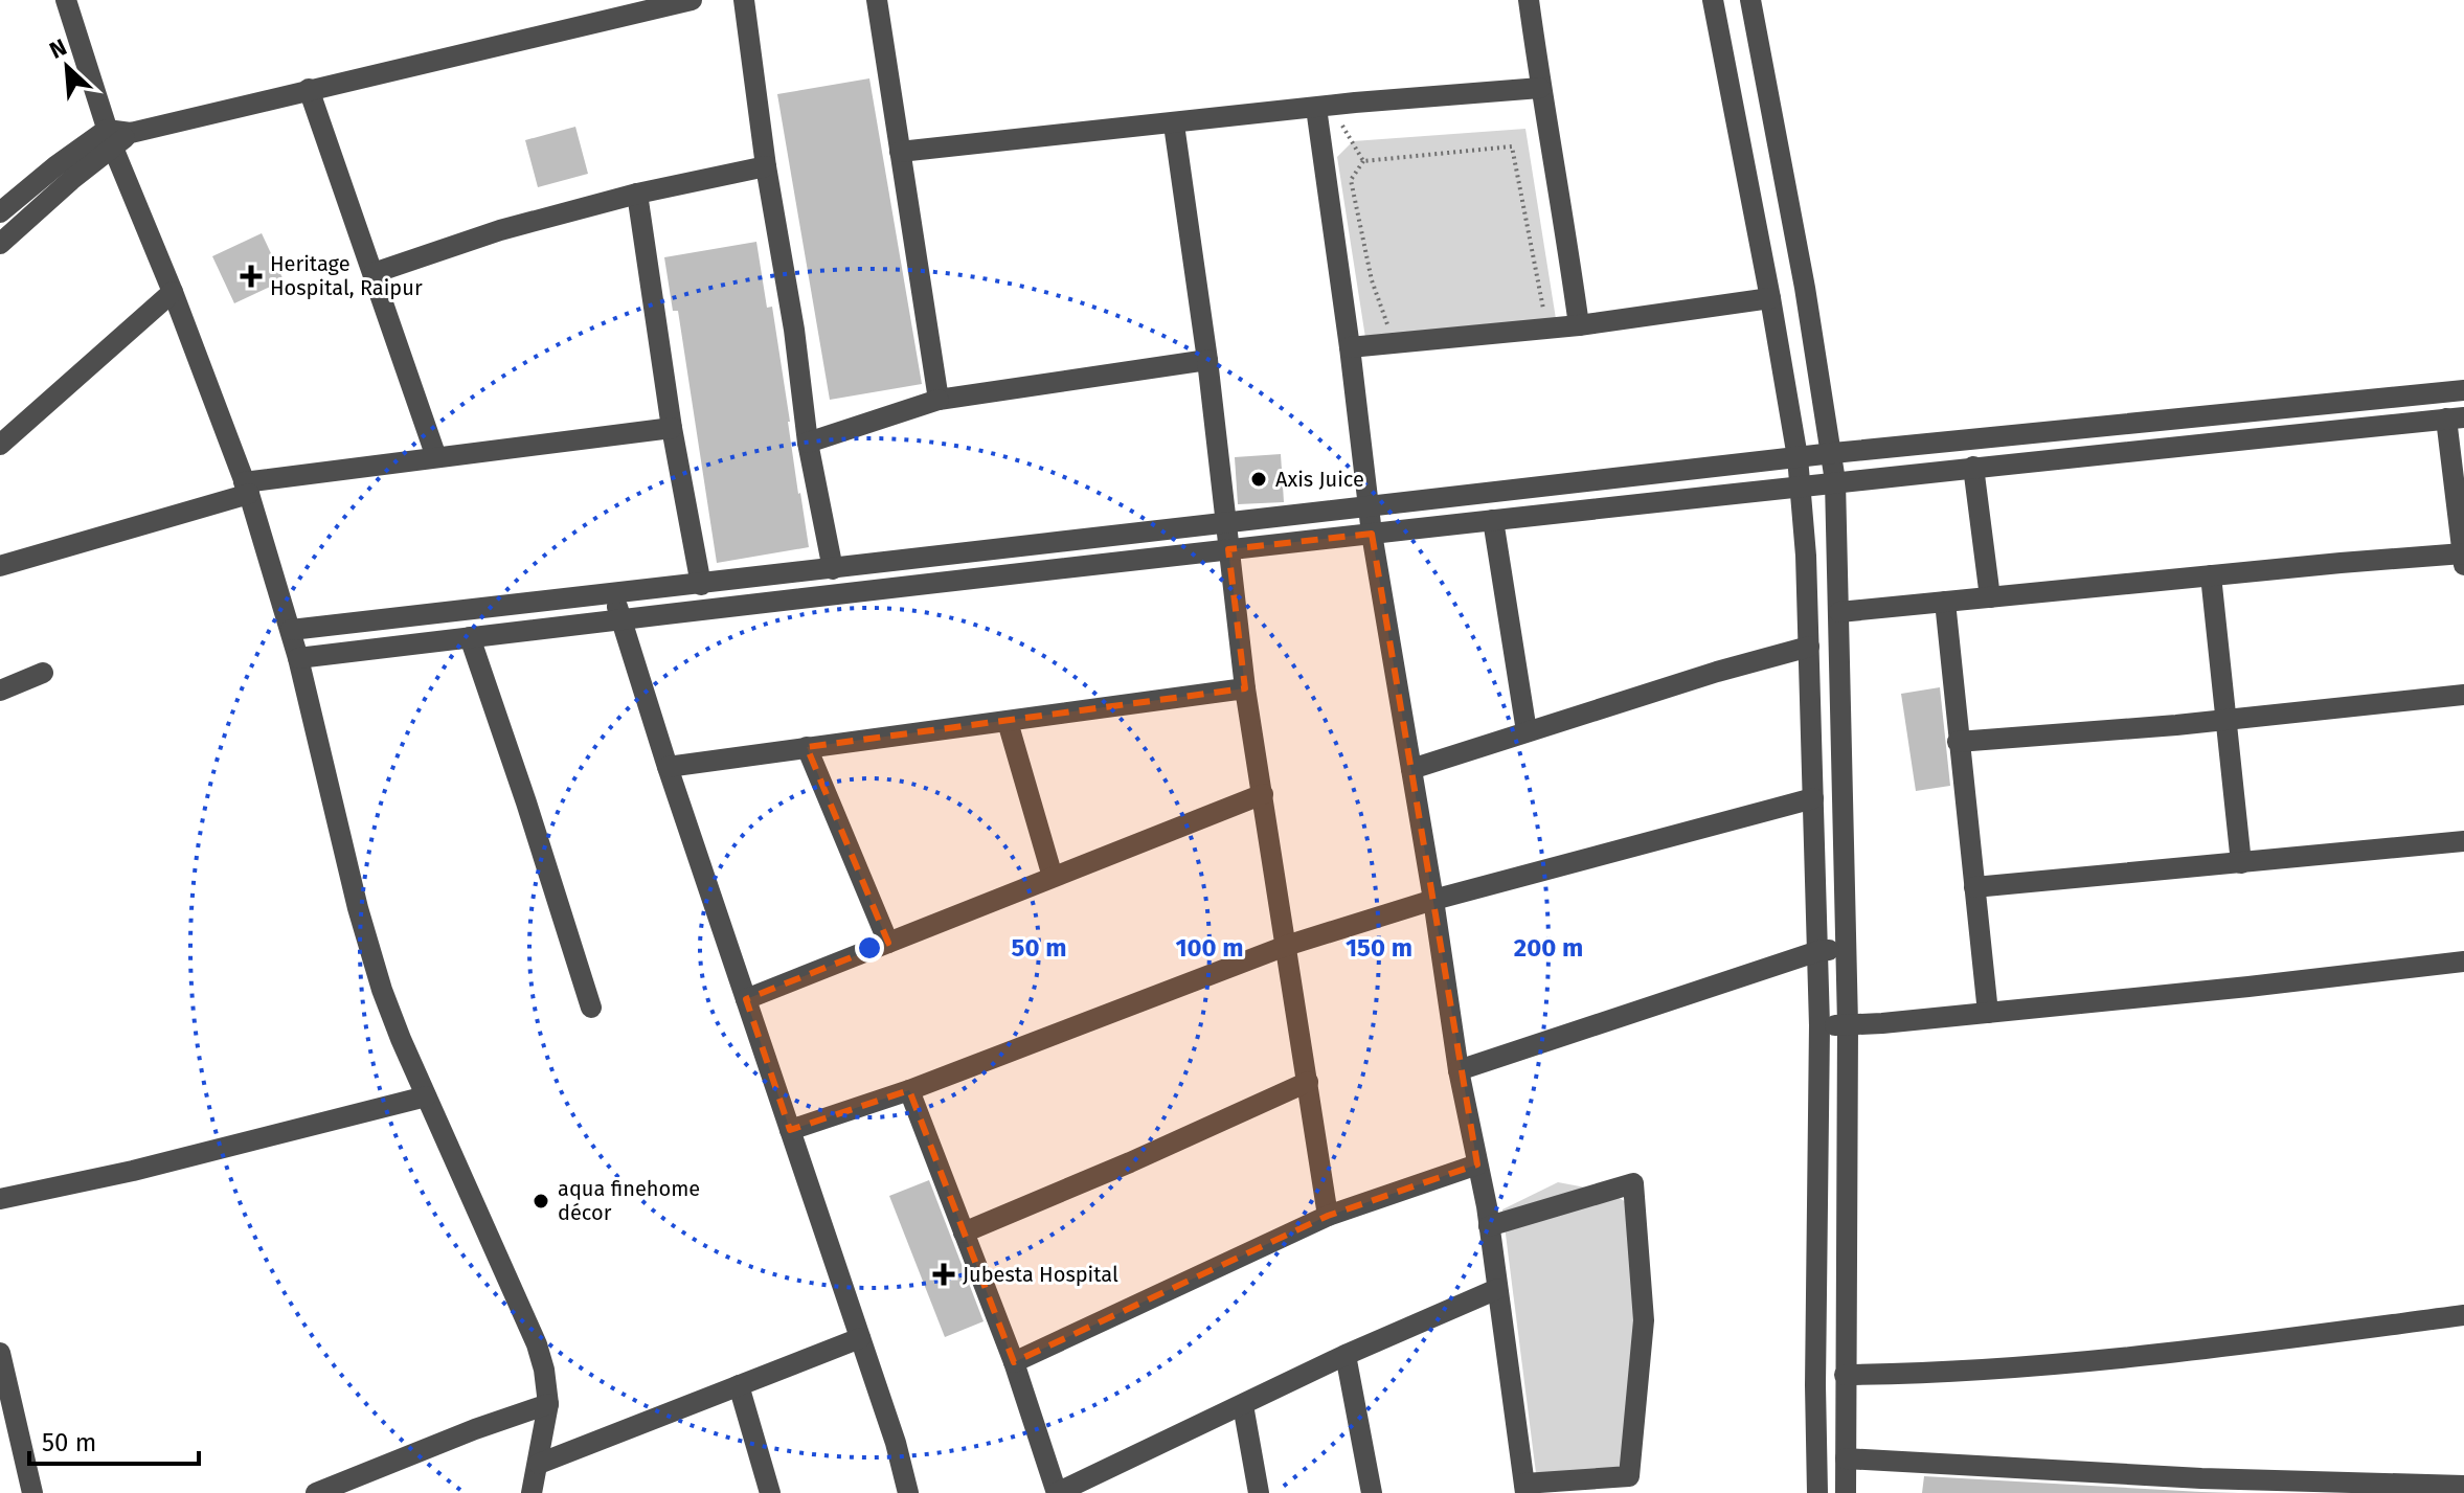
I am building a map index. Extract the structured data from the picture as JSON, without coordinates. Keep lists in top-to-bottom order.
{
  "places": {
    "health": ["Heritage Hospital, Raipur", "Jubesta Hospital"],
    "other": ["Axis Juice", "aqua finehome décor"]
  },
  "scale_bar": "50 m",
  "north": "top left",
  "rings": [
    "50 m",
    "100 m",
    "150 m",
    "200 m"
  ]
}
